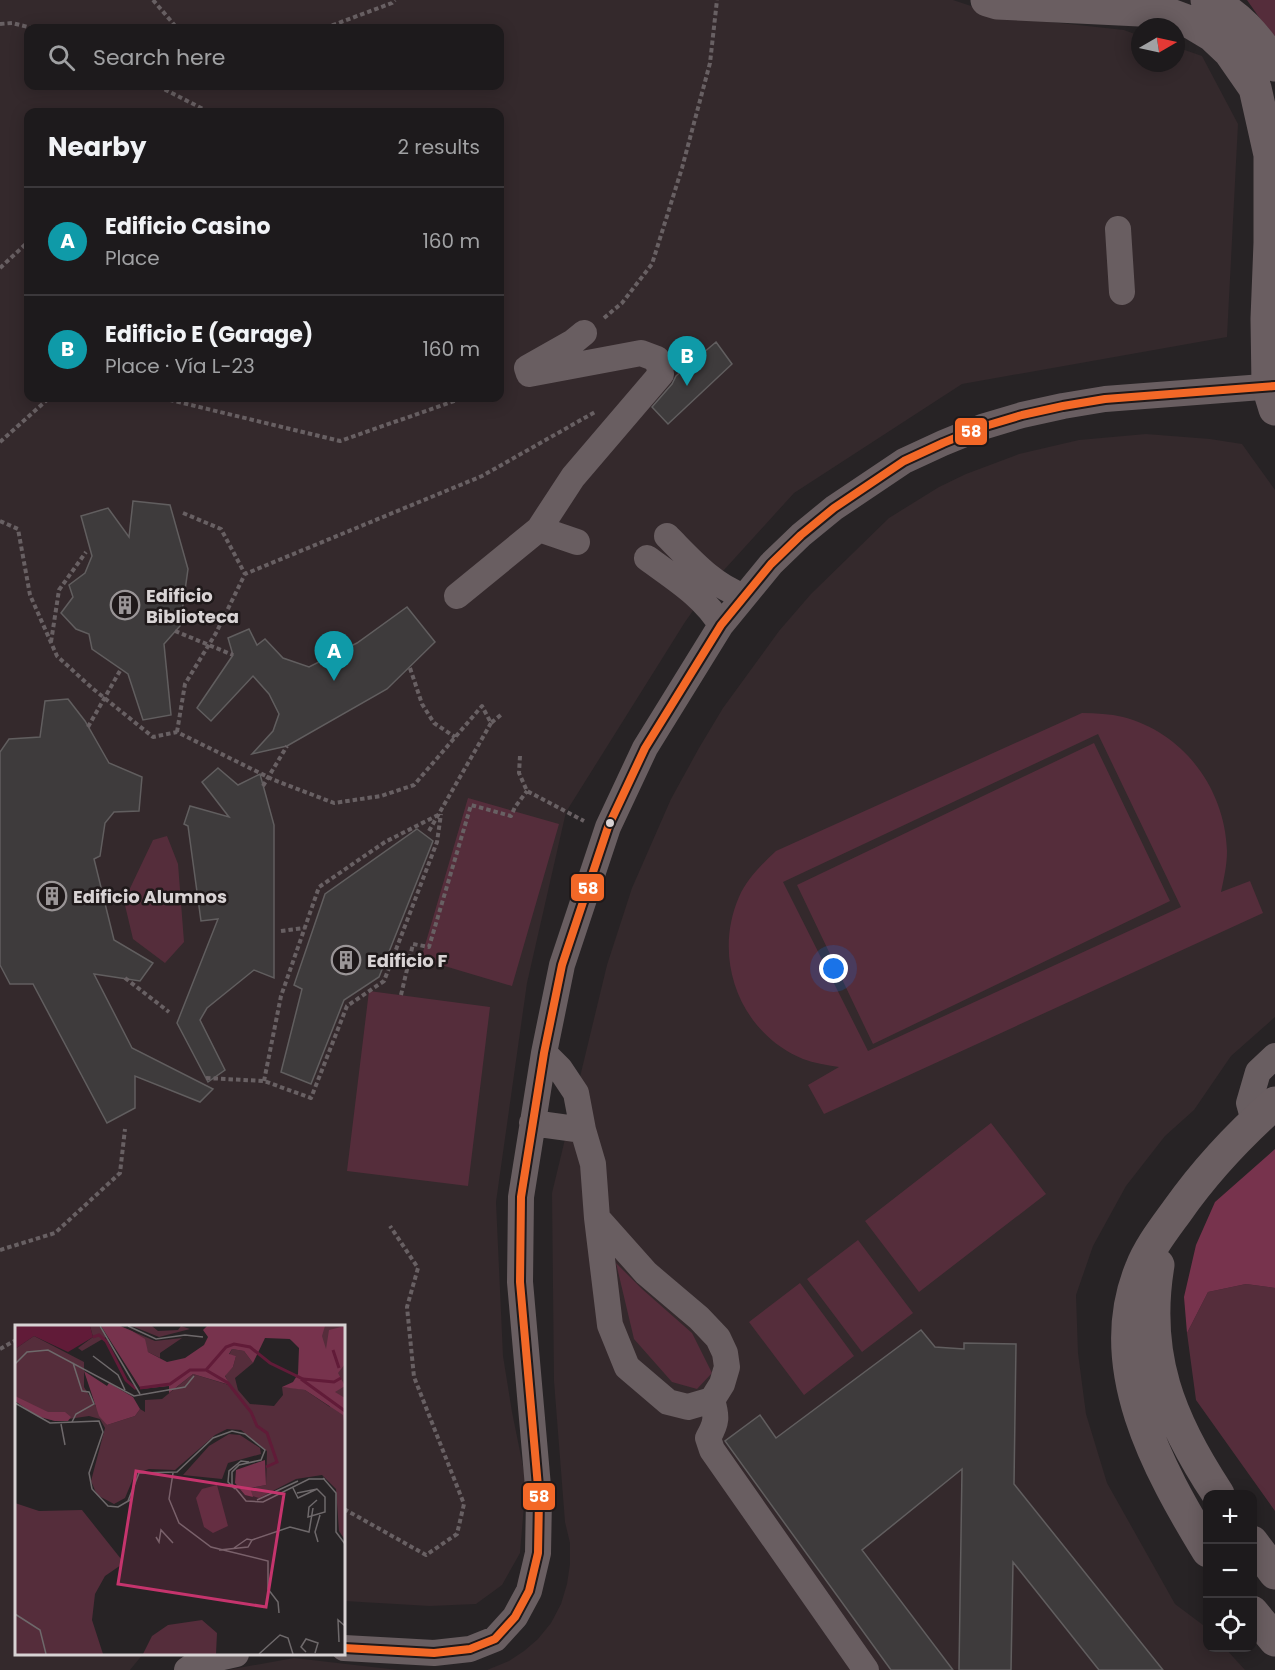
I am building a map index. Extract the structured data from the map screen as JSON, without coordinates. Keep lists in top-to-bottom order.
{
  "places": {
    "building": ["Edificio Biblioteca", "Edificio Alumnos", "Edificio F"]
  },
  "lines": ["transit line 58"],
  "north": "right",
  "page": {
    "search": "Search here",
    "heading": ["Nearby", "2 results"],
    "list": [
      {
        "mark": "A",
        "name": "Edificio Casino",
        "note": "Place",
        "value": "160 m"
      },
      {
        "mark": "B",
        "name": "Edificio E (Garage)",
        "note": "Place · Vía L-23",
        "value": "160 m"
      }
    ],
    "pins": ["B", "A"],
    "map_buttons": ["+", "−"]
  }
}
